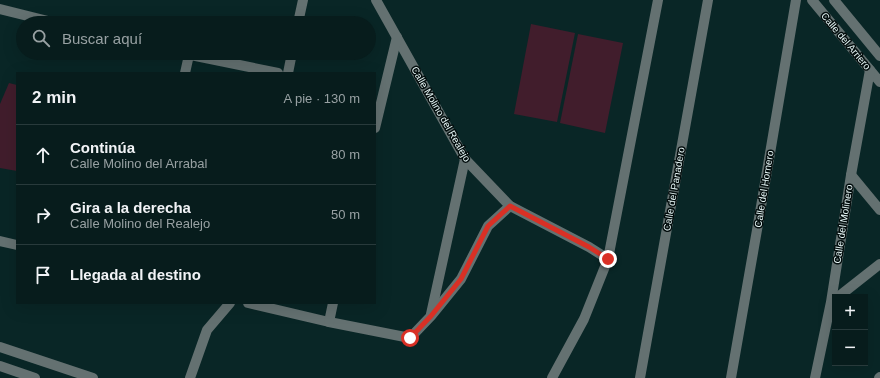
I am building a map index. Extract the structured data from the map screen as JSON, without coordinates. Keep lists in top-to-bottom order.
{
  "streets": {
    "street": [
      "Calle del Arriero",
      "Calle Molino del Realejo",
      "Calle del Panadero",
      "Calle del Hornero",
      "Calle del Molinero"
    ]
  },
  "crossings": [
    ["Calle del Arriero", "Calle del Molinero"]
  ],
  "page": {
    "search": "Buscar aquí",
    "heading": ["2 min", "A pie · 130 m"],
    "list": [
      ["Continúa", "Calle Molino del Arrabal", "80 m"],
      ["Gira a la derecha", "Calle Molino del Realejo", "50 m"],
      "Llegada al destino"
    ],
    "map_buttons": ["+", "−"]
  }
}
